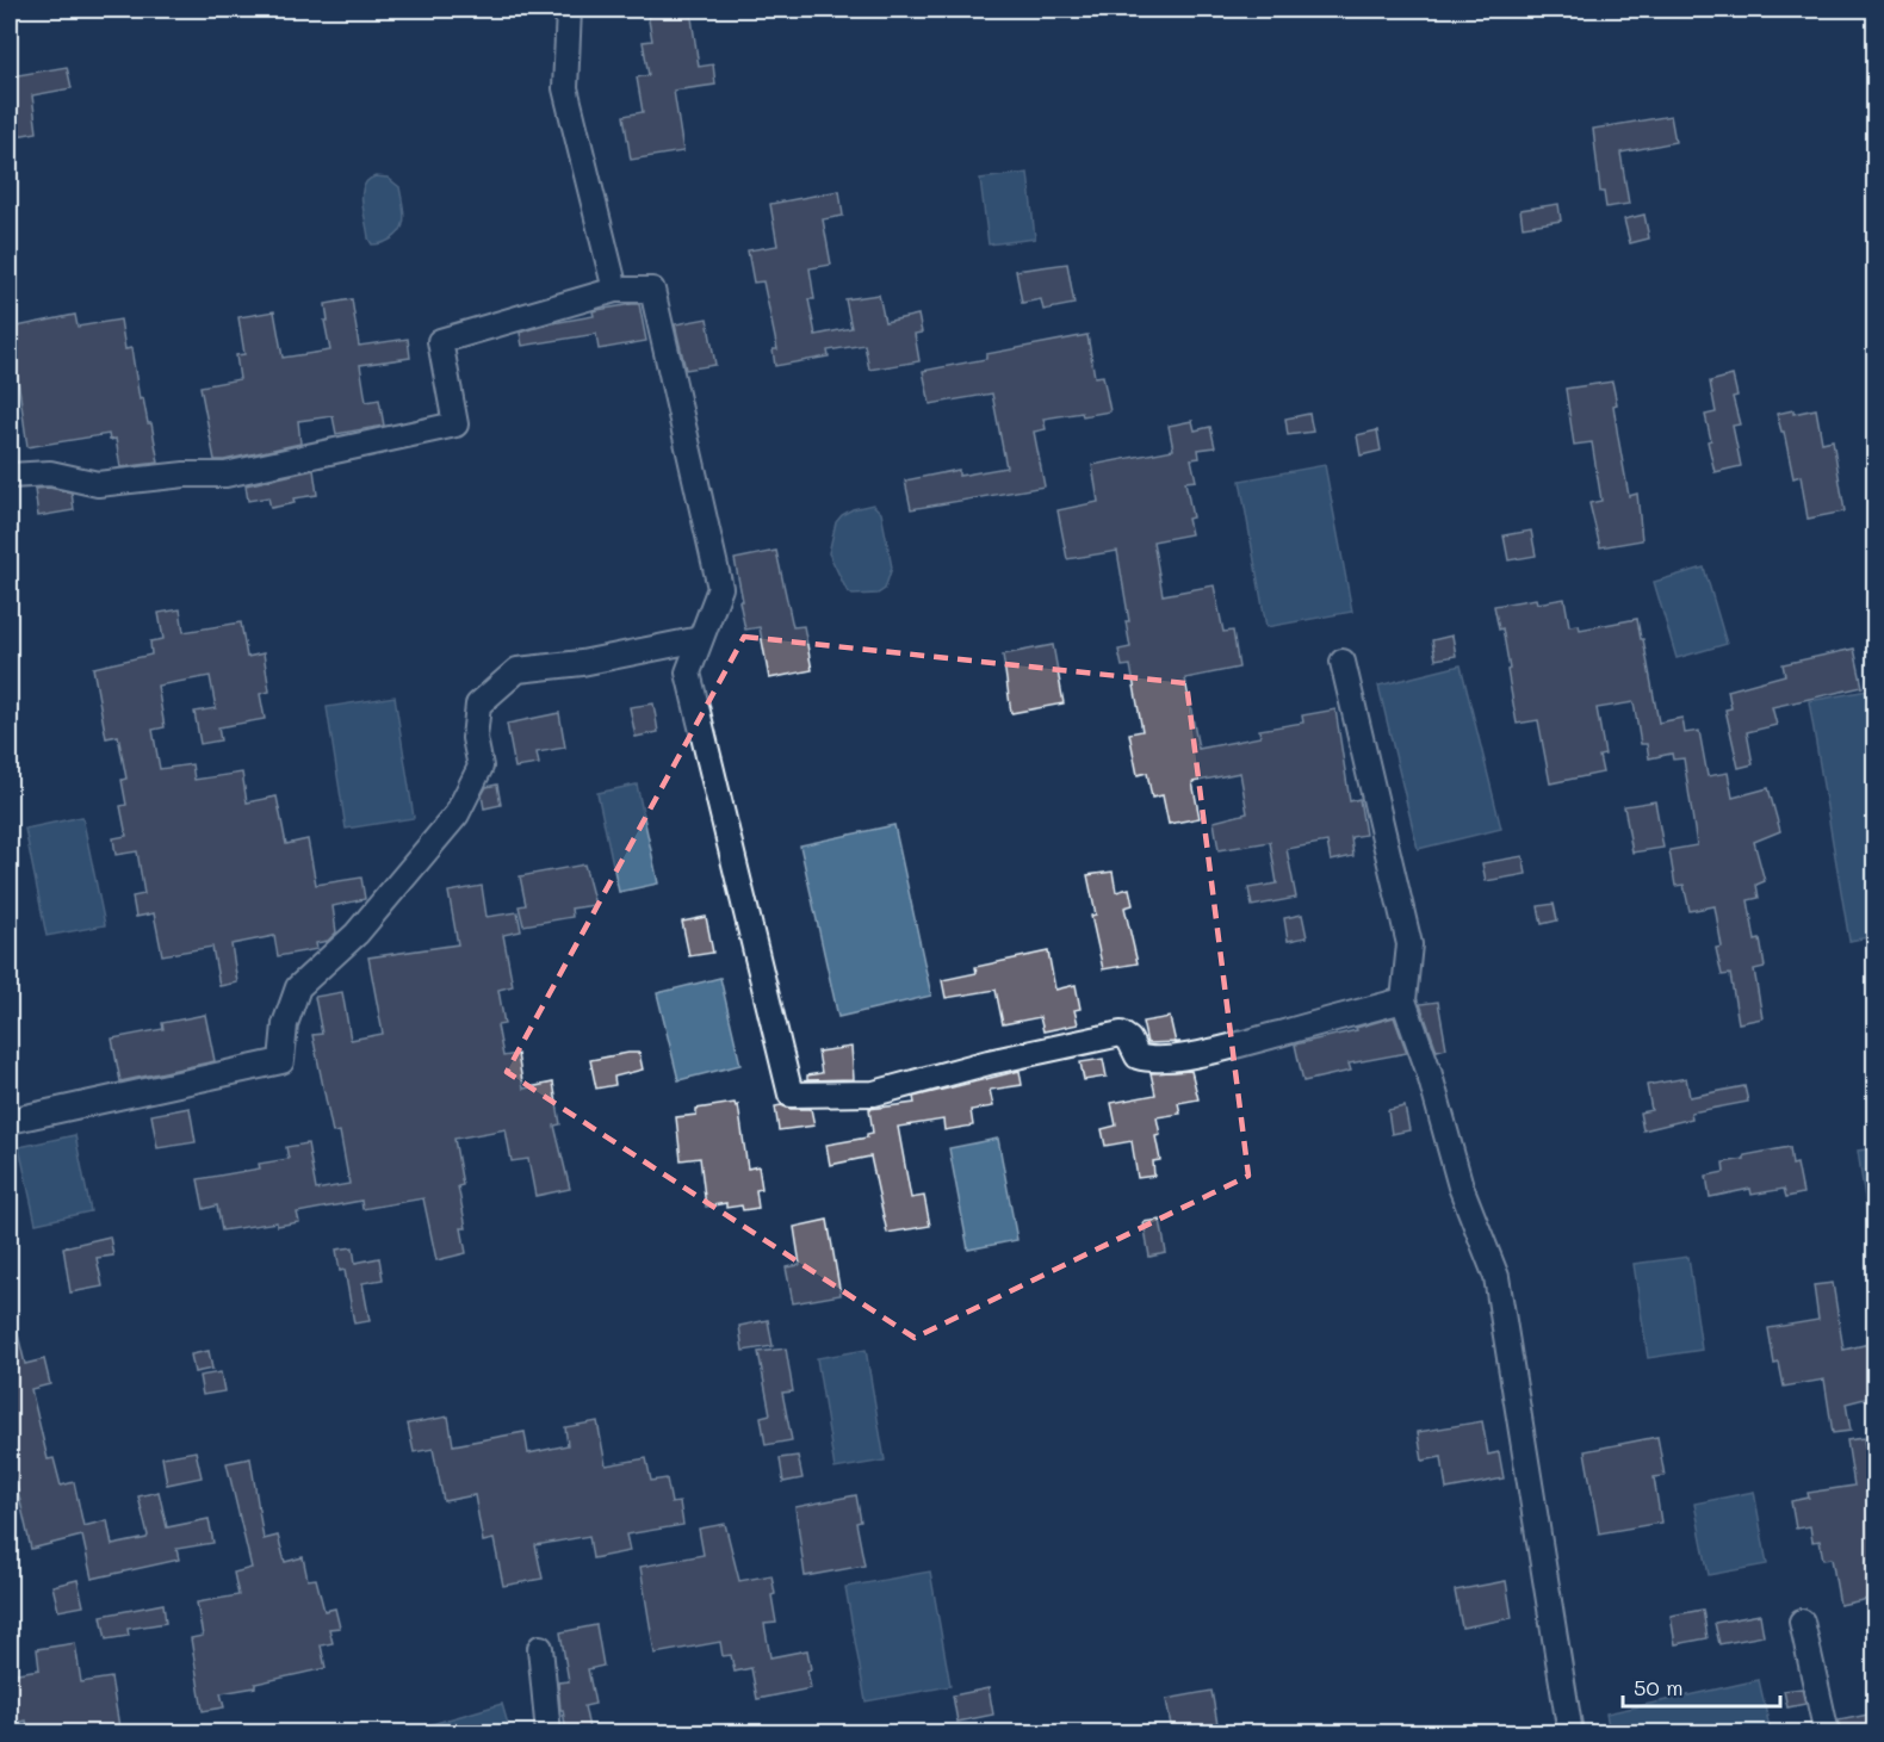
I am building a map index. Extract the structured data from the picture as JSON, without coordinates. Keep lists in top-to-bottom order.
{
  "scale_bar": "50 m"
}
